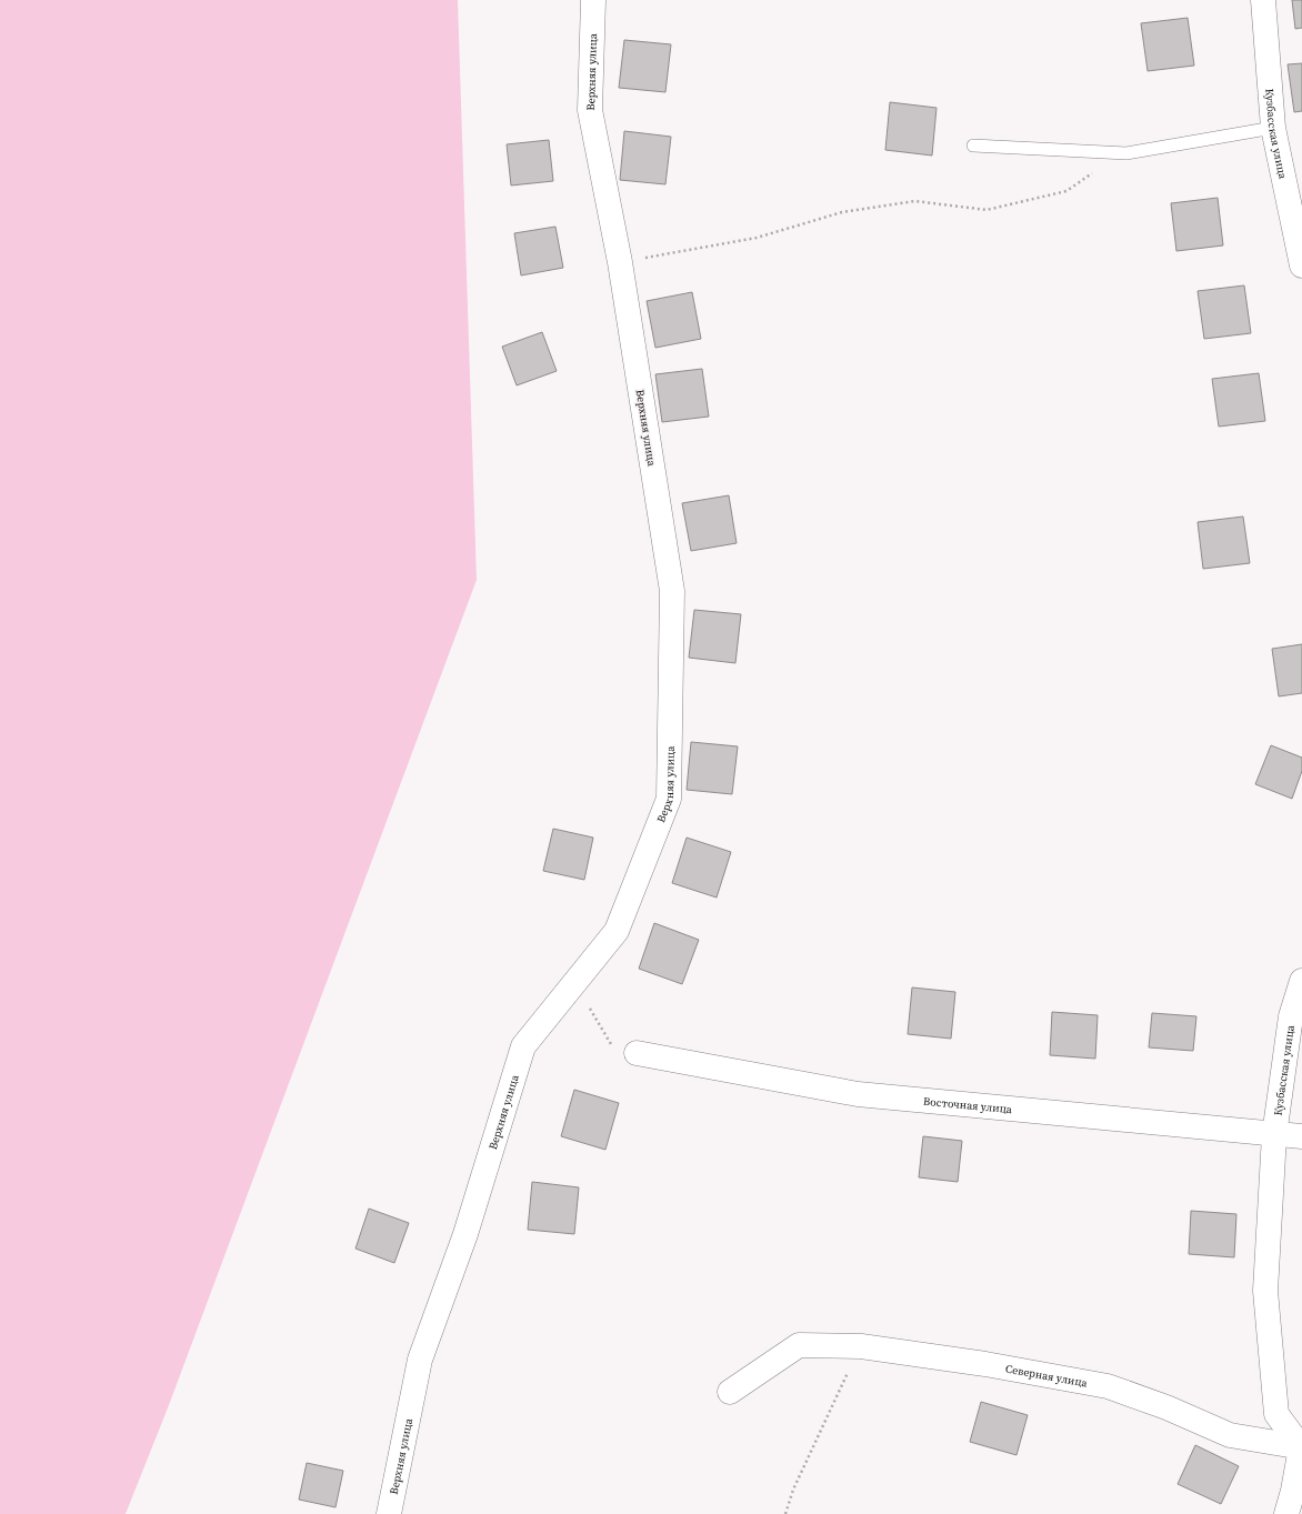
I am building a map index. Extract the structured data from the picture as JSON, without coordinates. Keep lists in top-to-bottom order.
{
  "streets": {
    "street": [
      "Верхняя улица",
      "Кузбасская улица",
      "Восточная улица",
      "Северная улица"
    ]
  },
  "crossings": [
    ["Кузбасская улица", "Восточная улица"],
    ["Кузбасская улица", "Северная улица"]
  ]
}
